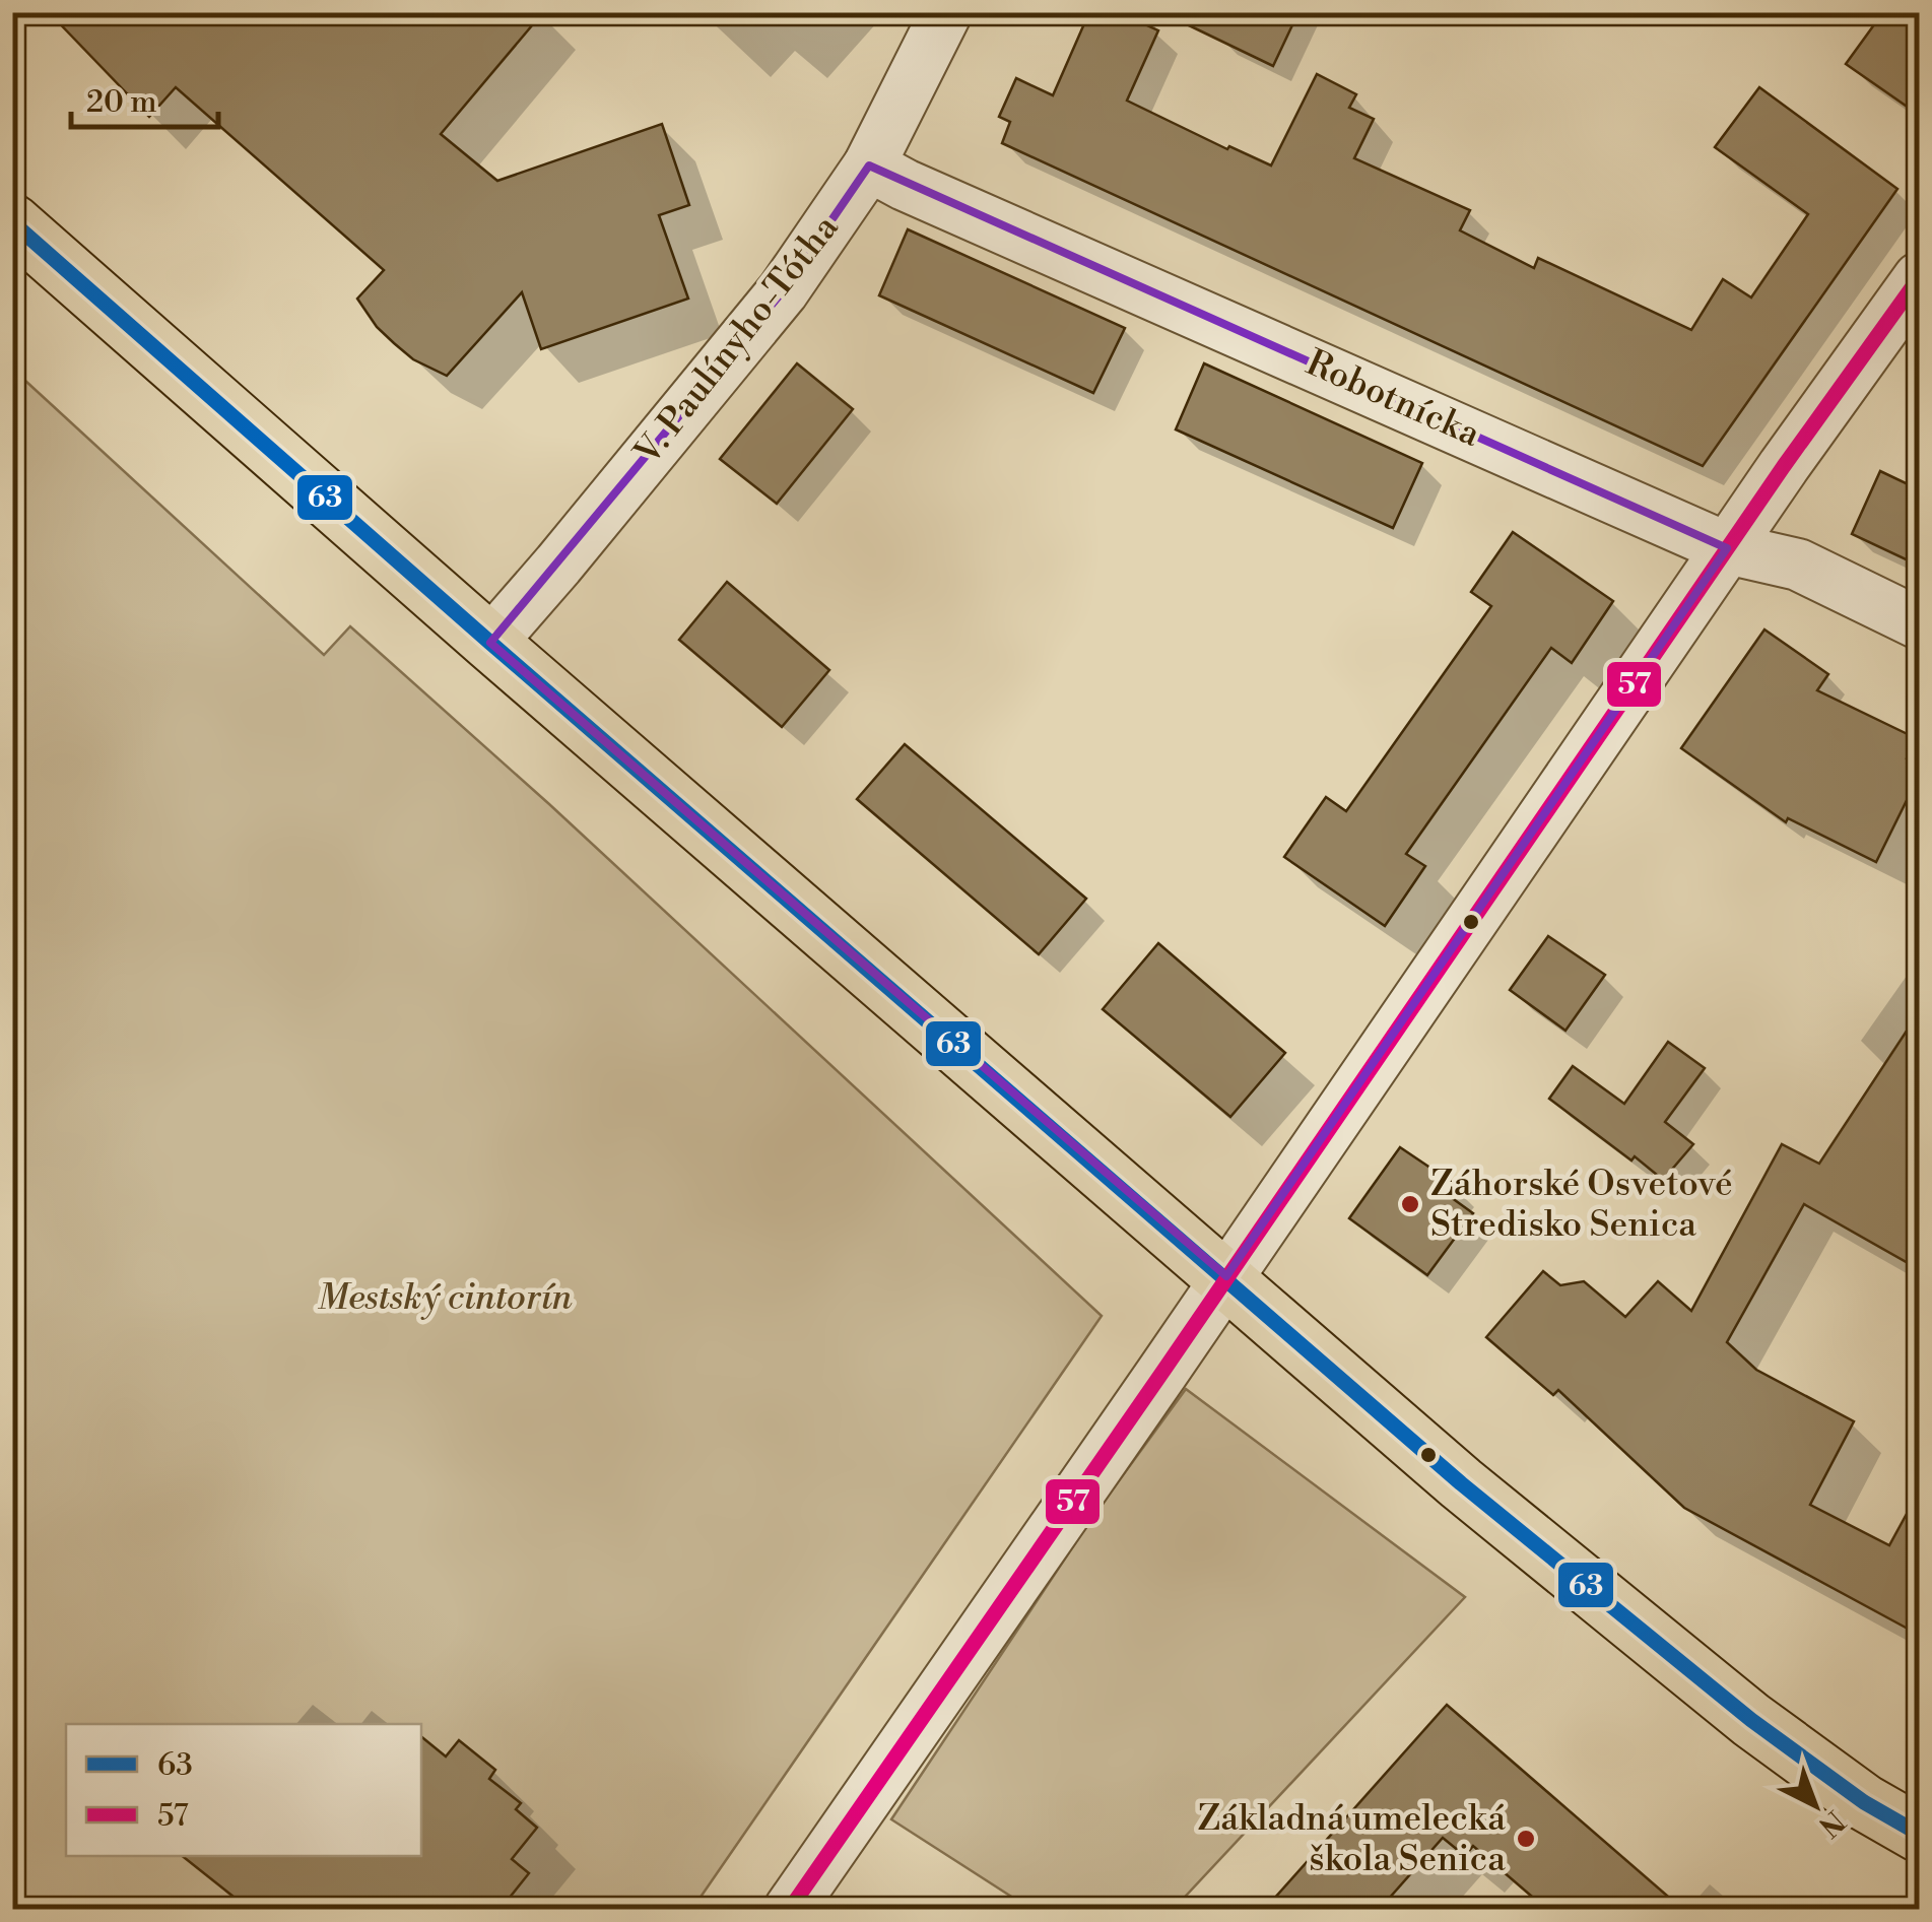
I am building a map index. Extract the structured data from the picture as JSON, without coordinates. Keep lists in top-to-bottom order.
{
  "streets": {
    "street": ["V. Paulínyho-Tótha", "Robotnícka"]
  },
  "crossings": [
    ["V. Paulínyho-Tótha", "Robotnícka"]
  ],
  "parks": ["Mestský cintorín"],
  "places": ["Záhorské Osvetové Stredisko Senica", "Základná umelecká škola Senica"],
  "lines": ["transit line 63", "transit line 57"],
  "legend": ["63", "57"],
  "scale_bar": "20 m",
  "north": "bottom right"
}
